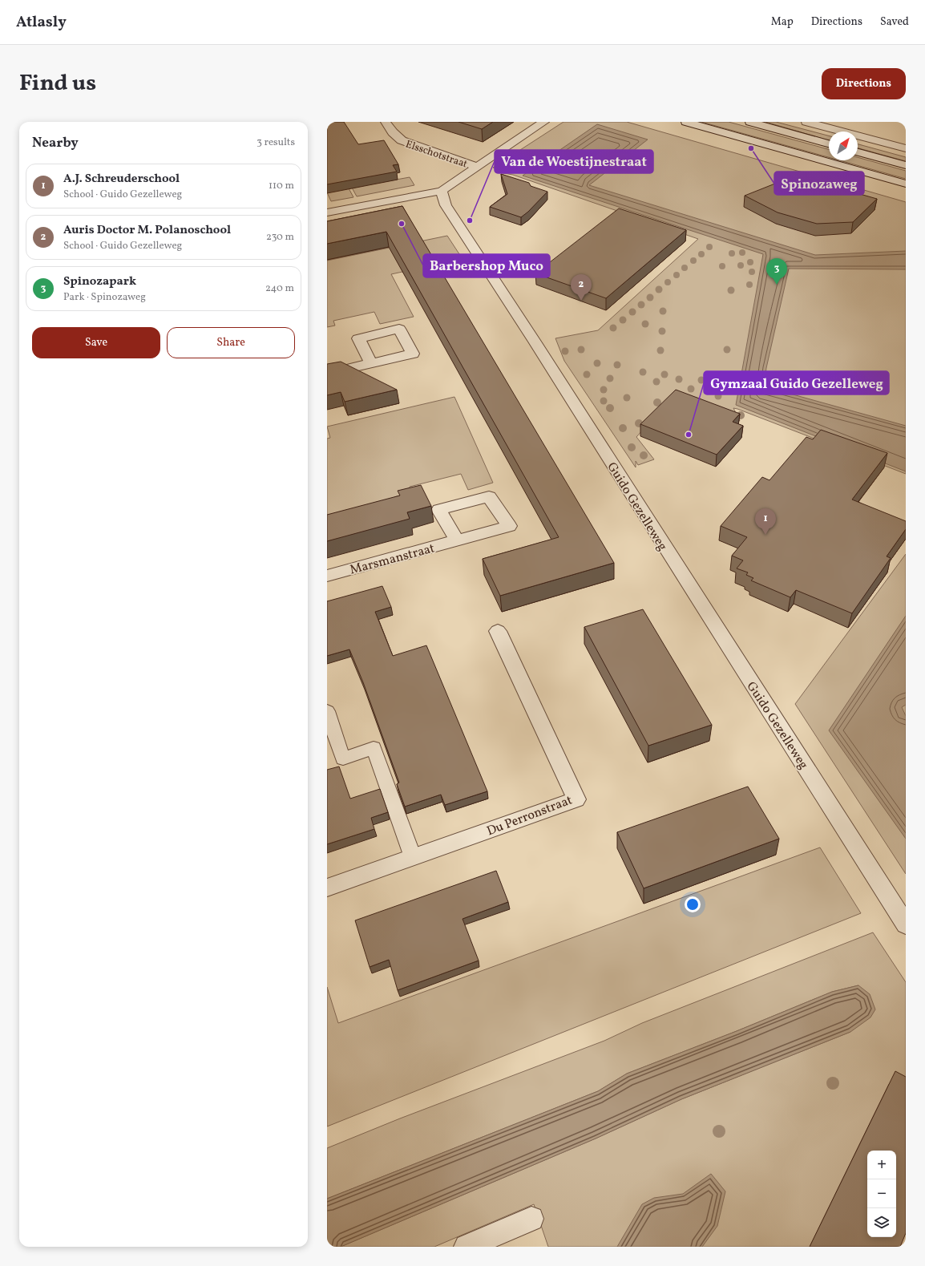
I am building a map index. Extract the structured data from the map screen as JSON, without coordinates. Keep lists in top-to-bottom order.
{
  "streets": {
    "street": [
      "Elsschotstraat",
      "Guido Gezelleweg",
      "Marsmanstraat",
      "Du Perronstraat"
    ]
  },
  "places": [
    "Spinozaweg",
    "Van de Woestijnestraat",
    "Barbershop Muco",
    "Gymzaal Guido Gezelleweg"
  ],
  "north": "top right",
  "page": {
    "header": "Atlasly",
    "nav": ["Map", "Directions", "Saved"],
    "title": "Find us",
    "buttons": [
      "Directions",
      ["Save", "Share"]
    ],
    "heading": ["Nearby", "3 results"],
    "list": [
      {
        "mark": "1",
        "name": "A.J. Schreuderschool",
        "note": "School · Guido Gezelleweg",
        "value": "110 m"
      },
      {
        "mark": "2",
        "name": "Auris Doctor M. Polanoschool",
        "note": "School · Guido Gezelleweg",
        "value": "230 m"
      },
      {
        "mark": "3",
        "name": "Spinozapark",
        "note": "Park · Spinozaweg",
        "value": "240 m"
      }
    ],
    "pins": ["3", "2", "1"],
    "map_buttons": ["+", "−"]
  }
}
